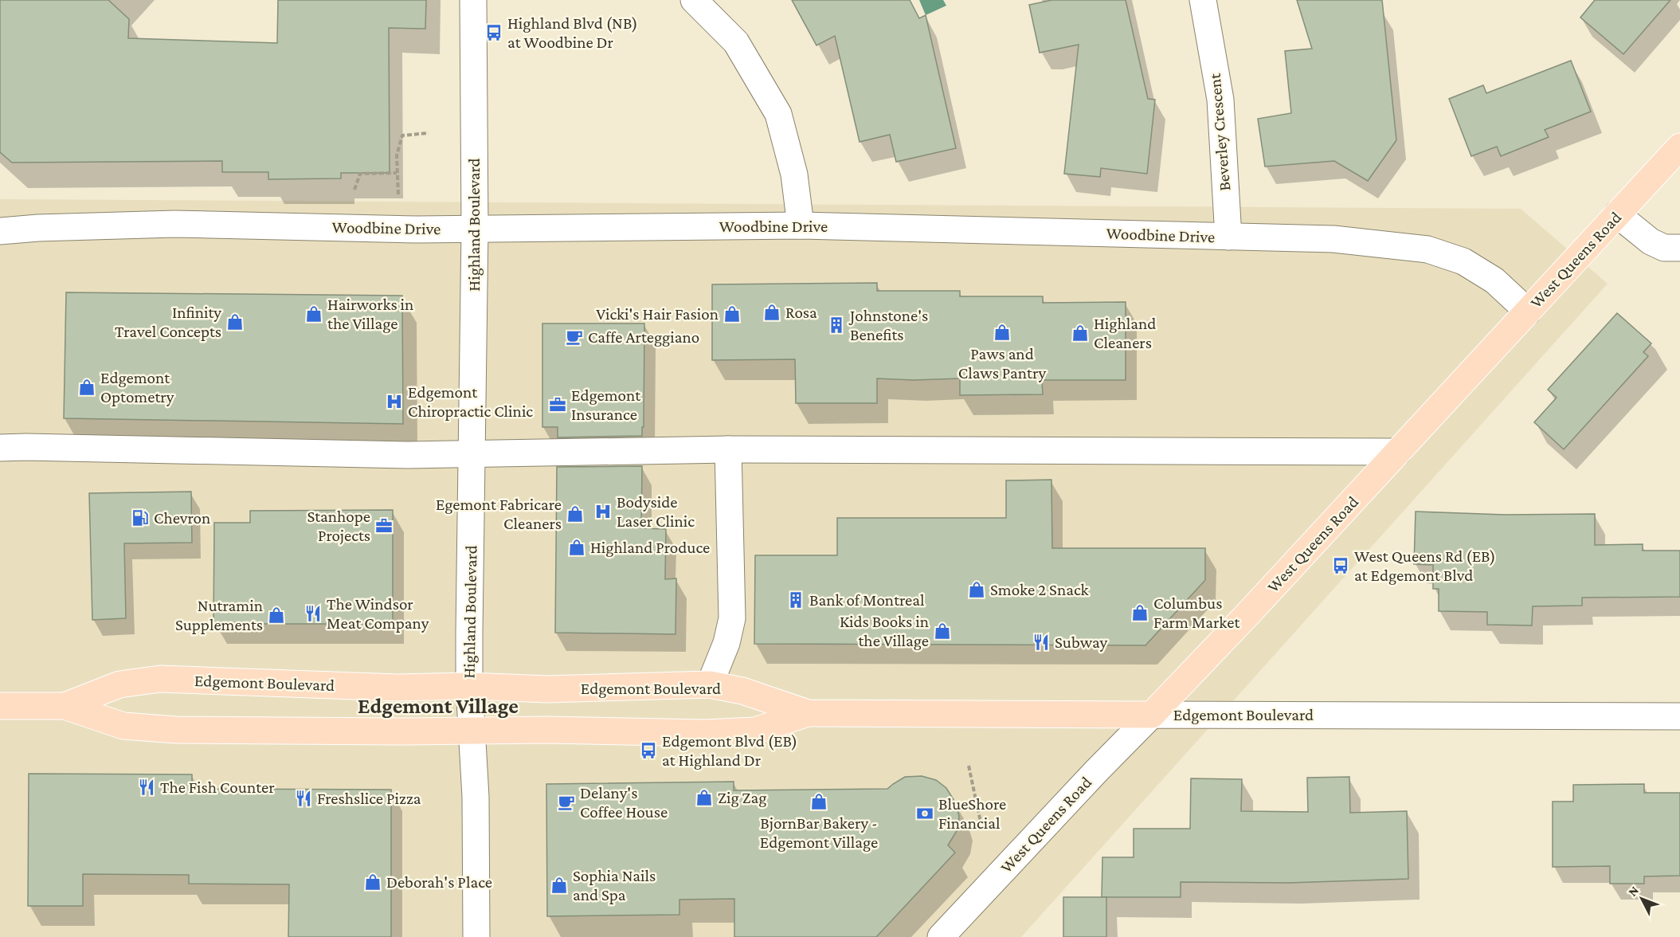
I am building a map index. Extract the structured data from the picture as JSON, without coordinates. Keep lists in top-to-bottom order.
{
  "streets": {
    "main road": ["West Queens Road", "Edgemont Boulevard"],
    "street": ["Beverley Crescent", "Highland Boulevard", "Woodbine Drive"]
  },
  "crossings": [
    ["Beverley Crescent", "Woodbine Drive"],
    ["Highland Boulevard", "Woodbine Drive"],
    ["Highland Boulevard", "Edgemont Boulevard"],
    ["Woodbine Drive", "West Queens Road"],
    ["West Queens Road", "Edgemont Boulevard"]
  ],
  "districts": ["Edgemont Village"],
  "places": {
    "bus stop": ["Highland Blvd (NB) at Woodbine Dr", "West Queens Rd (EB) at Edgemont Blvd", "Edgemont Blvd (EB) at Highland Dr"],
    "shop": [
      "Rosa",
      "Hairworks in the Village",
      "Vicki's Hair Fasion",
      "Infinity Travel Concepts",
      "Paws and Claws Pantry",
      "Highland Cleaners",
      "Edgemont Optometry",
      "Egemont Fabricare Cleaners",
      "Highland Produce",
      "Smoke 2 Snack",
      "Columbus Farm Market",
      "Nutramin Supplements",
      "Kids Books in the Village",
      "Zig Zag",
      "BjornBar Bakery - Edgemont Village",
      "Deborah's Place",
      "Sophia Nails and Spa"
    ],
    "building": ["Johnstone's Benefits", "Bank of Montreal"],
    "cafe": ["Caffe Arteggiano", "Delany's Coffee House"],
    "hospital": ["Edgemont Chiropractic Clinic", "Bodyside Laser Clinic"],
    "office": ["Edgemont Insurance", "Stanhope Projects"],
    "fuel station": ["Chevron"],
    "restaurant": [
      "The Windsor Meat Company",
      "Subway",
      "The Fish Counter",
      "Freshslice Pizza"
    ],
    "bank": ["BlueShore Financial"]
  },
  "north": "top left"
}
